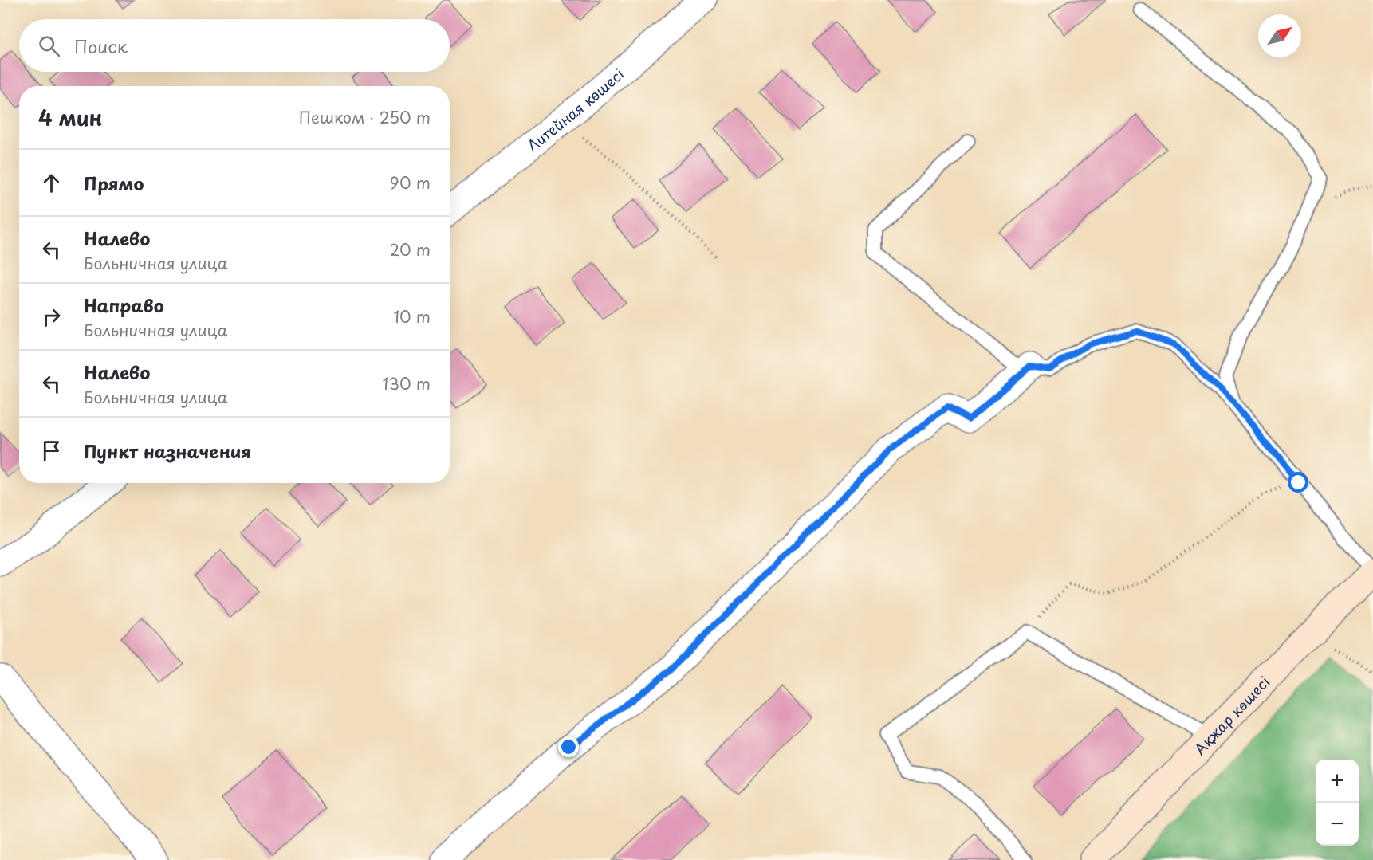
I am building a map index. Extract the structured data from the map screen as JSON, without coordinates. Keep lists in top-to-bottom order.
{
  "streets": {
    "street": ["Литейная көшесі", "Ақжар көшесі"]
  },
  "north": "top right",
  "page": {
    "search": "Поиск",
    "heading": ["4 мин", "Пешком · 250 m"],
    "list": [
      ["Прямо", "90 m"],
      ["Налево", "Больничная улица", "20 m"],
      ["Направо", "Больничная улица", "10 m"],
      ["Налево", "Больничная улица", "130 m"],
      "Пункт назначения"
    ],
    "map_buttons": ["+", "−"]
  }
}
